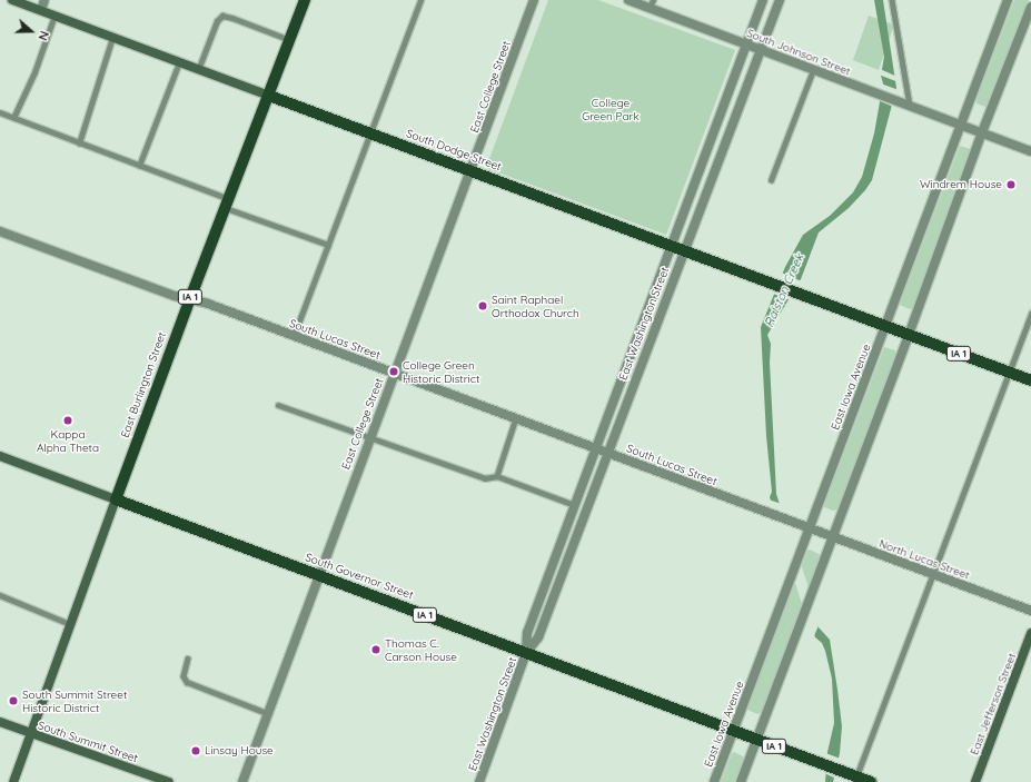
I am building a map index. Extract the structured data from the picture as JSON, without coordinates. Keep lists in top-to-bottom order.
{
  "streets": {
    "main road": [
      "South Dodge Street",
      "IA 1",
      "East Burlington Street",
      "South Governor Street",
      "East Jefferson Street",
      "South Summit Street"
    ],
    "street": [
      "South Johnson Street",
      "East College Street",
      "East Washington Street",
      "South Lucas Street",
      "East Iowa Avenue",
      "North Lucas Street"
    ]
  },
  "crossings": [
    ["South Johnson Street", "East Washington Street"],
    ["South Johnson Street", "East Iowa Avenue"],
    ["East College Street", "South Dodge Street"],
    ["East College Street", "South Lucas Street"],
    ["East College Street", "South Governor Street"],
    ["South Dodge Street", "IA 1"],
    ["South Dodge Street", "East Washington Street"],
    ["South Dodge Street", "East Burlington Street"],
    ["South Dodge Street", "East Iowa Avenue"],
    ["IA 1", "East Iowa Avenue"],
    ["IA 1", "South Governor Street"],
    ["East Washington Street", "South Lucas Street"],
    ["East Washington Street", "South Governor Street"],
    ["South Lucas Street", "East Burlington Street"],
    ["South Lucas Street", "East Iowa Avenue"],
    ["South Lucas Street", "North Lucas Street"],
    ["East Burlington Street", "South Governor Street"],
    ["East Burlington Street", "South Summit Street"],
    ["East Iowa Avenue", "North Lucas Street"],
    ["East Iowa Avenue", "South Governor Street"]
  ],
  "water": ["Ralston Creek"],
  "parks": ["College Green Park"],
  "places": [
    "Windrem House",
    "Saint Raphael Orthodox Church",
    "College Green Historic District",
    "Kappa Alpha Theta",
    "Thomas C. Carson House",
    "South Summit Street Historic District",
    "Linsay House"
  ],
  "north": "right"
}
